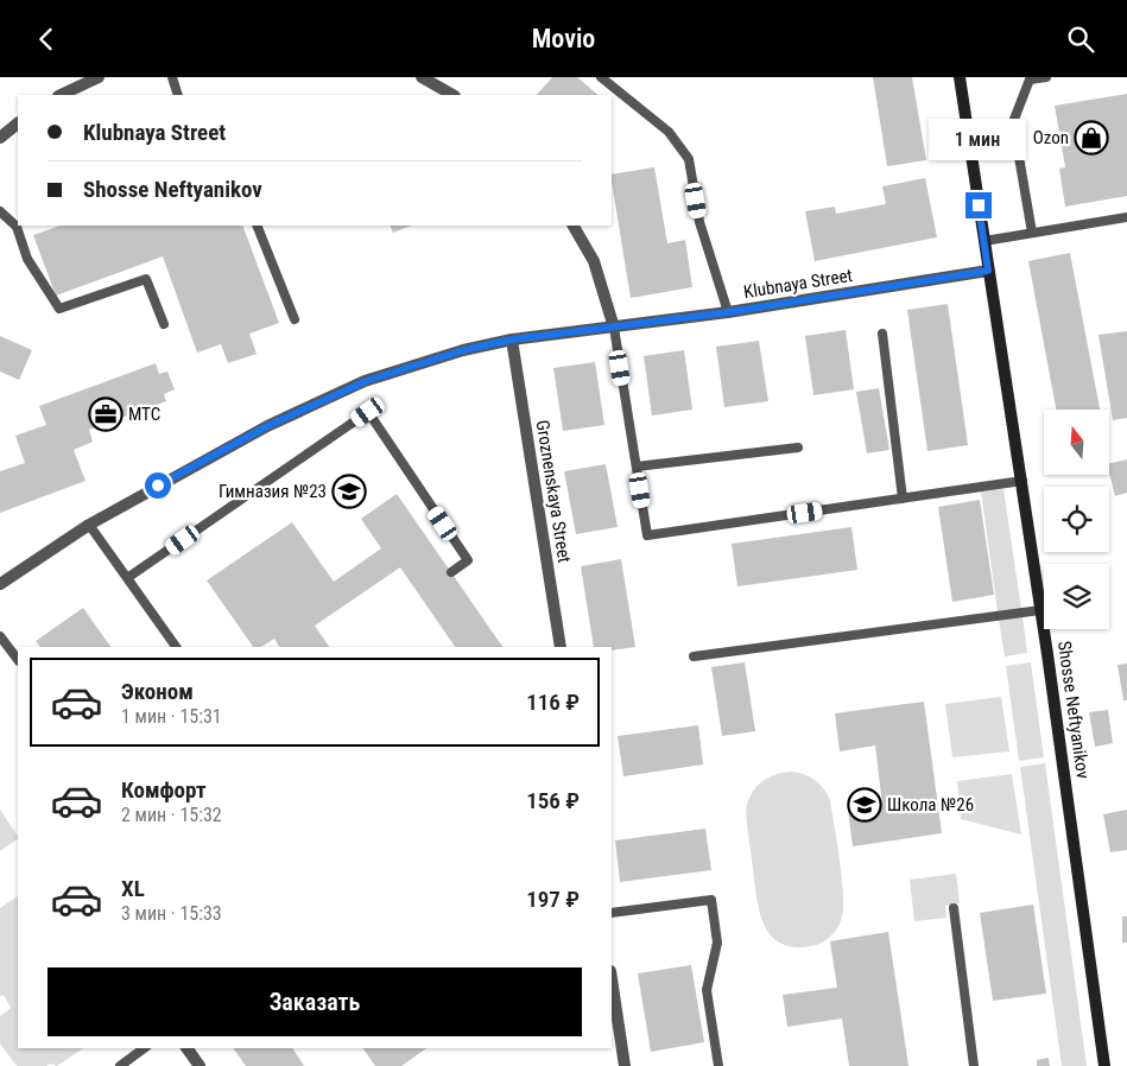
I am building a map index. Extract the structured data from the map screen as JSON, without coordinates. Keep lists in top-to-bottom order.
{
  "streets": {
    "main road": ["Shosse Neftyanikov"],
    "street": ["Klubnaya Street", "Groznenskaya Street"]
  },
  "crossings": [
    ["Klubnaya Street", "Groznenskaya Street"],
    ["Klubnaya Street", "Shosse Neftyanikov"]
  ],
  "places": {
    "shop": ["Ozon"],
    "office": ["МТС"],
    "school or university": ["Гимназия №23", "Школа №26"]
  },
  "north": "top",
  "page": {
    "header": "Movio",
    "banner": ["Klubnaya Street", "Shosse Neftyanikov"],
    "bubble": "1 мин",
    "list": [
      {
        "name": "Эконом",
        "note": "1 мин · 15:31",
        "value": "116 ₽"
      },
      {
        "name": "Комфорт",
        "note": "2 мин · 15:32",
        "value": "156 ₽"
      },
      {
        "name": "XL",
        "note": "3 мин · 15:33",
        "value": "197 ₽"
      }
    ],
    "buttons": "Заказать"
  }
}
